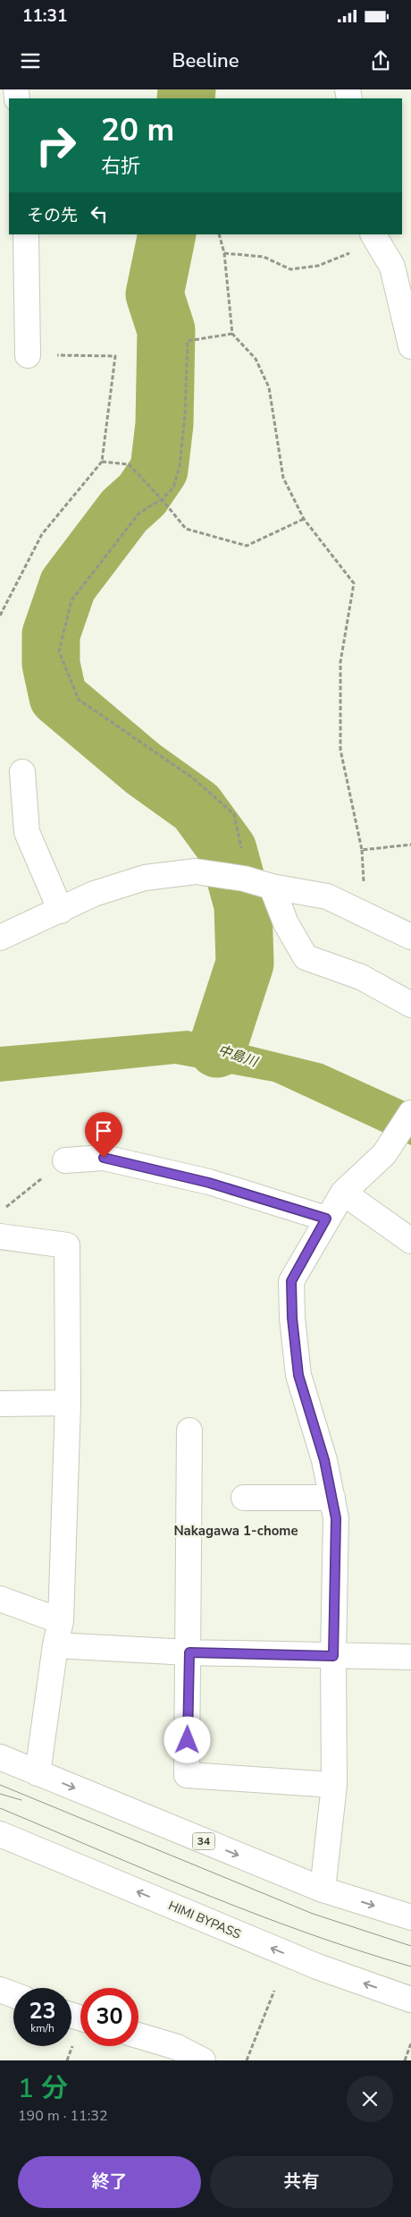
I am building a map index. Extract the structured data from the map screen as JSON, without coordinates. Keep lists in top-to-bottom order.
{
  "streets": {
    "main road": ["34", "HIMI BYPASS"]
  },
  "districts": ["Nakagawa 1-chome"],
  "water": ["中島川"],
  "page": {
    "status": "11:31",
    "header": "Beeline",
    "turn": ["20 m", "右折"],
    "then": "その先",
    "speed": "23 km/h",
    "limit": "30",
    "heading": ["1 分", "190 m · 11:32"],
    "buttons": ["終了", "共有"]
  }
}
